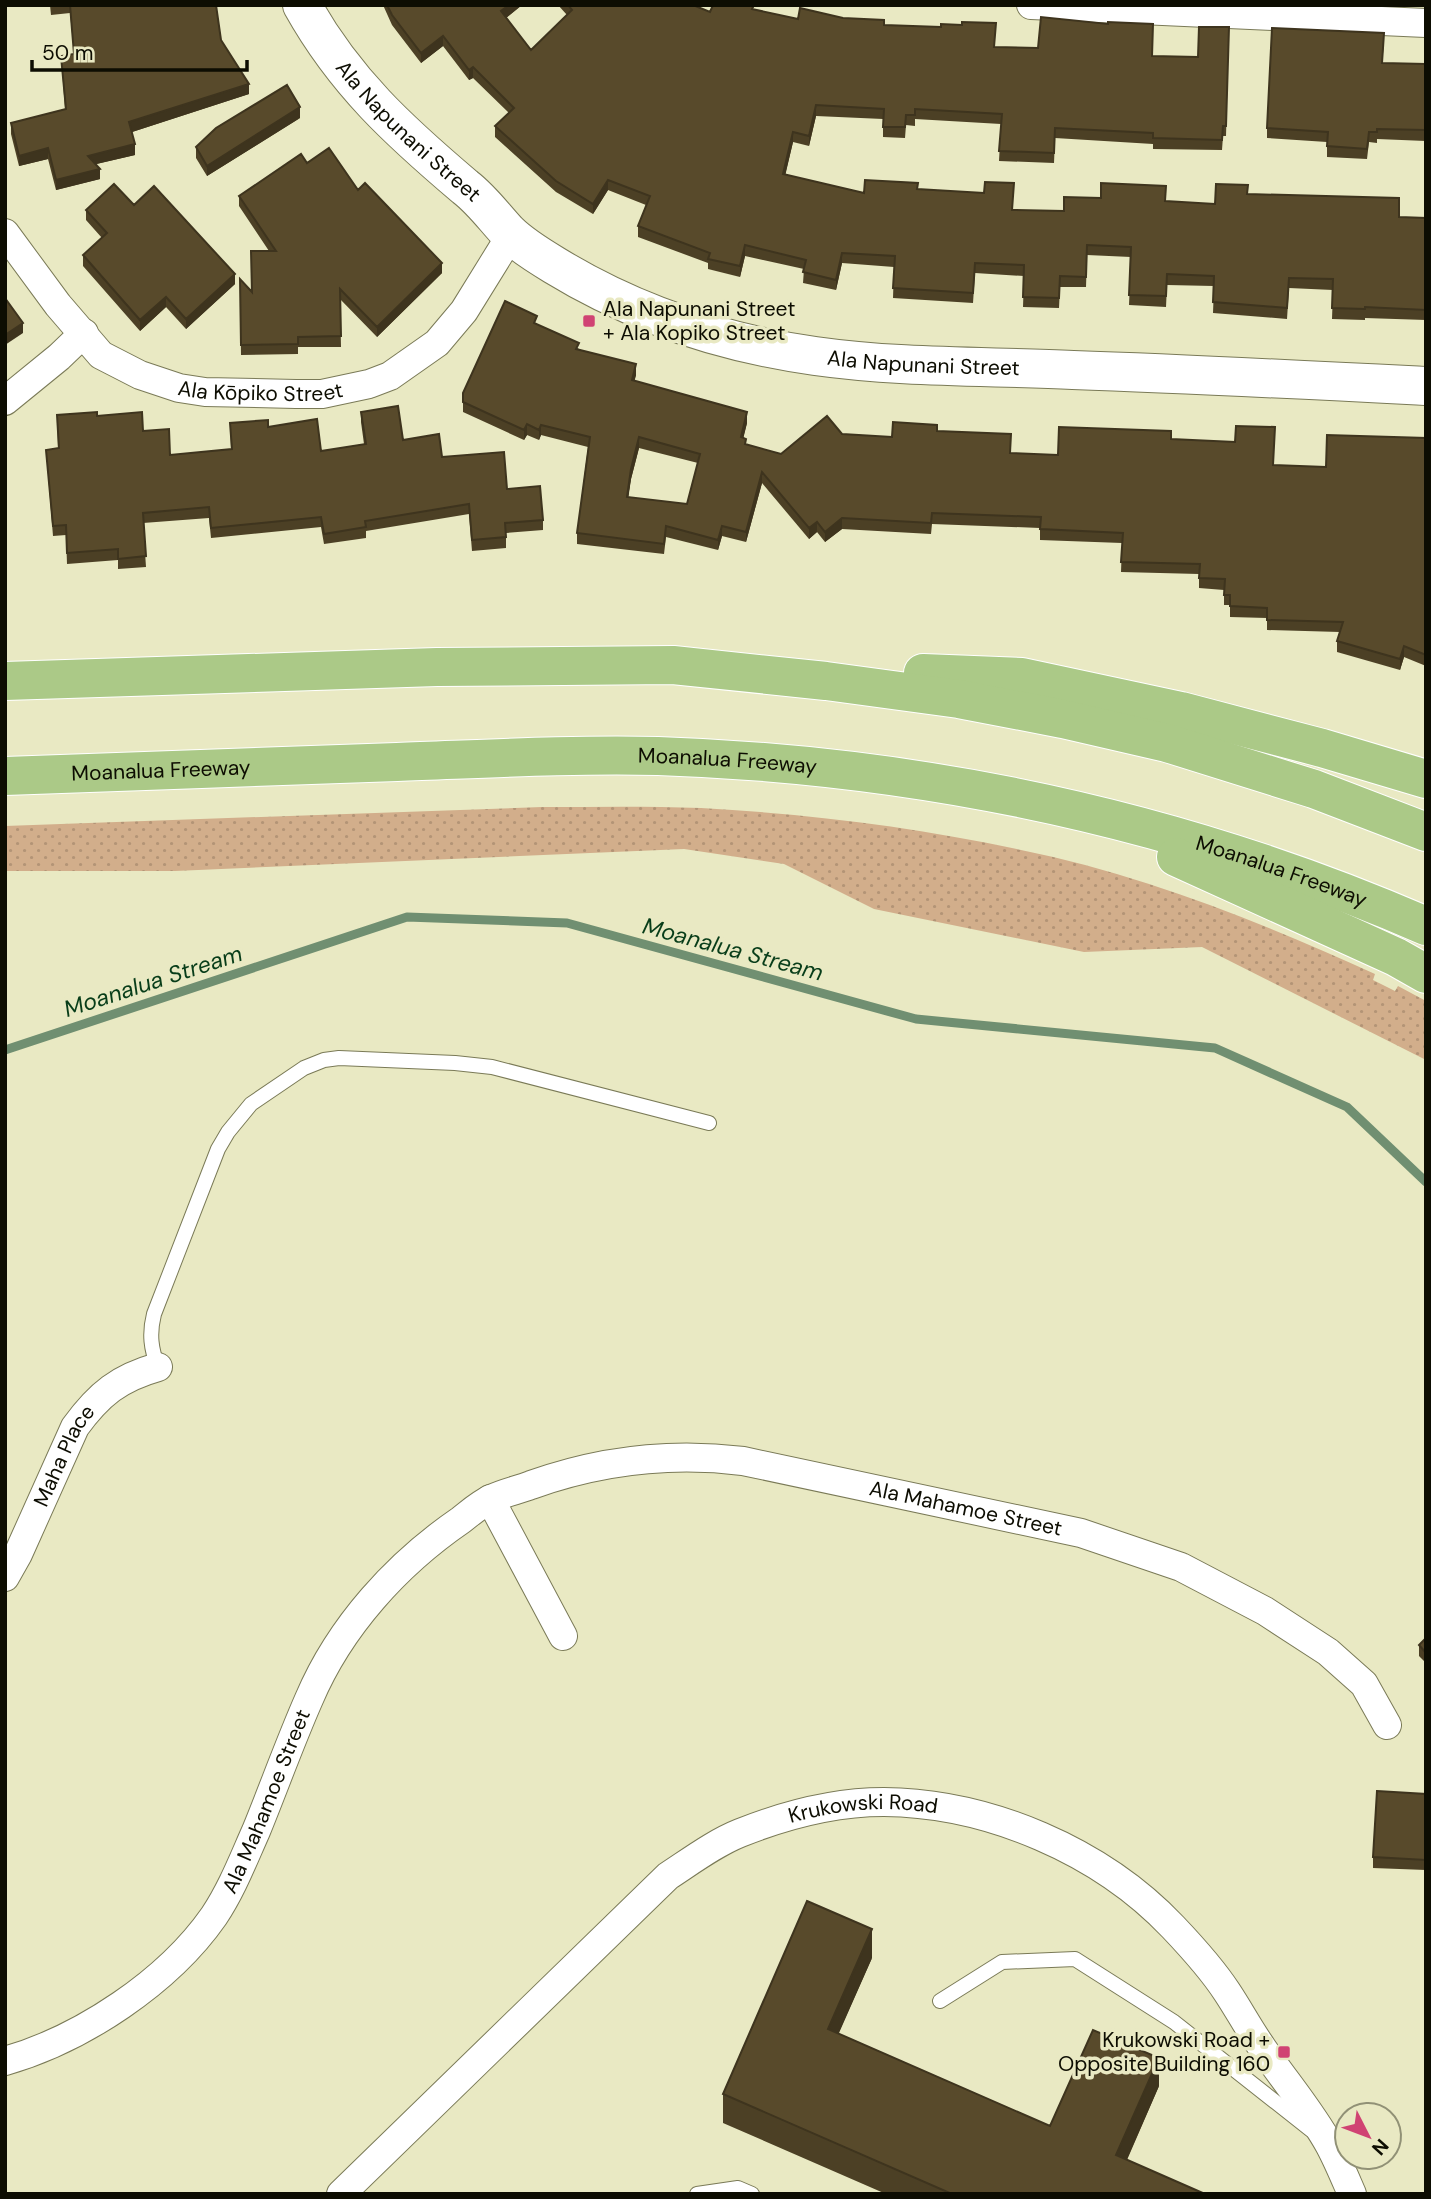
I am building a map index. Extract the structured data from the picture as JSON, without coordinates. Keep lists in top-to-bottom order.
{
  "streets": {
    "highway": ["Moanalua Freeway"],
    "street": [
      "Ala Napunani Street",
      "Ala Kōpiko Street",
      "Maha Place",
      "Ala Mahamoe Street",
      "Krukowski Road"
    ]
  },
  "crossings": [
    ["Ala Napunani Street", "Ala Kōpiko Street"]
  ],
  "water": ["Moanalua Stream"],
  "places": {
    "transit": ["Ala Napunani Street + Ala Kopiko Street", "Krukowski Road + Opposite Building 160"]
  },
  "scale_bar": "50 m",
  "north": "bottom right"
}
